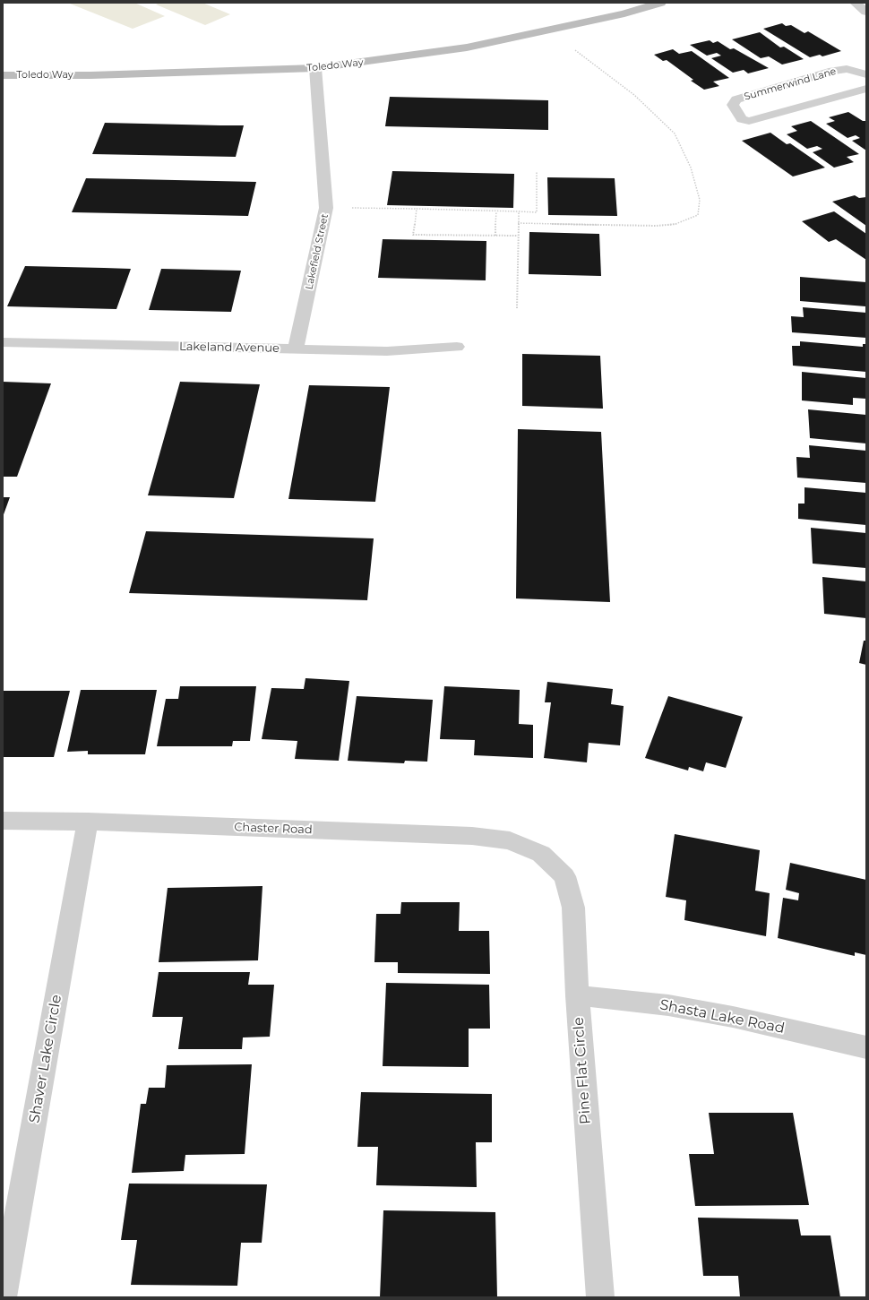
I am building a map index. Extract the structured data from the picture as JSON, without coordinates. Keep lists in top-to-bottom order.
{
  "streets": {
    "main road": ["Toledo Way"],
    "street": [
      "Summerwind Lane",
      "Lakefield Street",
      "Lakeland Avenue",
      "Chaster Road",
      "Shasta Lake Road",
      "Shaver Lake Circle",
      "Pine Flat Circle"
    ]
  },
  "crossings": [
    ["Toledo Way", "Lakefield Street"],
    ["Lakefield Street", "Lakeland Avenue"],
    ["Chaster Road", "Shaver Lake Circle"],
    ["Chaster Road", "Pine Flat Circle"],
    ["Shasta Lake Road", "Pine Flat Circle"]
  ]
}
